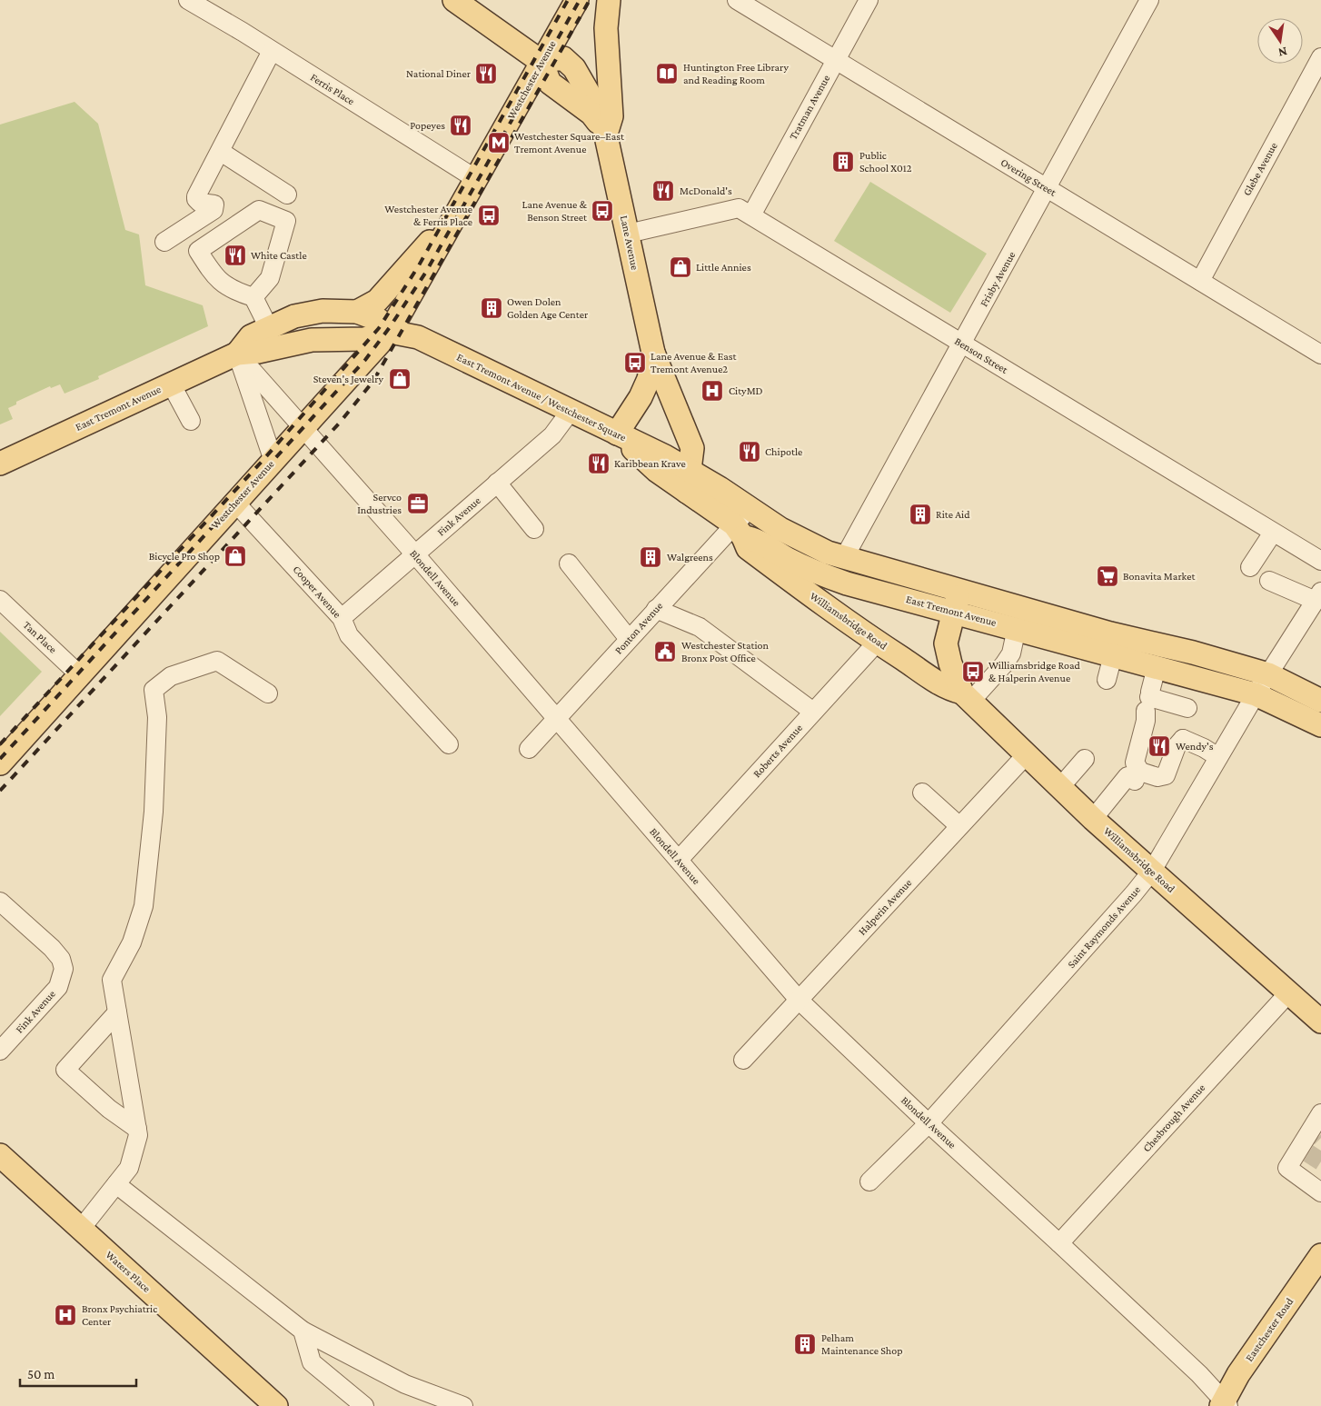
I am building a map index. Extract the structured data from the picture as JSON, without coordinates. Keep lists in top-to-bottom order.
{
  "streets": {
    "main road": [
      "Westchester Avenue",
      "Lane Avenue",
      "East Tremont Avenue / Westchester Square",
      "East Tremont Avenue",
      "Williamsbridge Road",
      "Waters Place",
      "Eastchester Road"
    ],
    "street": [
      "Ferris Place",
      "Tratman Avenue",
      "Glebe Avenue",
      "Overing Street",
      "Frisby Avenue",
      "Benson Street",
      "Fink Avenue",
      "Blondell Avenue",
      "Cooper Avenue",
      "Ponton Avenue",
      "Tan Place",
      "Roberts Avenue",
      "Halperin Avenue",
      "Saint Raymonds Avenue",
      "Chesbrough Avenue"
    ]
  },
  "crossings": [
    ["Westchester Avenue", "Ferris Place"],
    ["Westchester Avenue", "Lane Avenue"],
    ["Westchester Avenue", "East Tremont Avenue / Westchester Square"],
    ["Westchester Avenue", "East Tremont Avenue"],
    ["Westchester Avenue", "Blondell Avenue"],
    ["Westchester Avenue", "Cooper Avenue"],
    ["Westchester Avenue", "Tan Place"],
    ["Tratman Avenue", "Overing Street"],
    ["Tratman Avenue", "Benson Street"],
    ["Glebe Avenue", "Overing Street"],
    ["Overing Street", "Frisby Avenue"],
    ["Lane Avenue", "Benson Street"],
    ["Lane Avenue", "East Tremont Avenue / Westchester Square"],
    ["Lane Avenue", "East Tremont Avenue"],
    ["Frisby Avenue", "Benson Street"],
    ["Frisby Avenue", "East Tremont Avenue"],
    ["East Tremont Avenue / Westchester Square", "East Tremont Avenue"],
    ["East Tremont Avenue / Westchester Square", "Fink Avenue"],
    ["East Tremont Avenue", "Blondell Avenue"],
    ["East Tremont Avenue", "Williamsbridge Road"],
    ["East Tremont Avenue", "Ponton Avenue"],
    ["East Tremont Avenue", "Saint Raymonds Avenue"],
    ["Fink Avenue", "Blondell Avenue"],
    ["Fink Avenue", "Cooper Avenue"],
    ["Blondell Avenue", "Ponton Avenue"],
    ["Blondell Avenue", "Roberts Avenue"],
    ["Blondell Avenue", "Halperin Avenue"],
    ["Blondell Avenue", "Saint Raymonds Avenue"],
    ["Blondell Avenue", "Chesbrough Avenue"],
    ["Blondell Avenue", "Eastchester Road"],
    ["Williamsbridge Road", "Ponton Avenue"],
    ["Williamsbridge Road", "Roberts Avenue"],
    ["Williamsbridge Road", "Halperin Avenue"],
    ["Williamsbridge Road", "Saint Raymonds Avenue"],
    ["Williamsbridge Road", "Chesbrough Avenue"]
  ],
  "places": {
    "restaurant": [
      "National Diner",
      "Popeyes",
      "McDonald's",
      "White Castle",
      "Chipotle",
      "Karibbean Krave",
      "Wendy's"
    ],
    "library": ["Huntington Free Library and Reading Room"],
    "metro station": ["Westchester Square–East Tremont Avenue"],
    "building": [
      "Public School X012",
      "Owen Dolen Golden Age Center",
      "Rite Aid",
      "Walgreens",
      "Pelham Maintenance Shop"
    ],
    "bus stop": [
      "Lane Avenue & Benson Street",
      "Westchester Avenue & Ferris Place",
      "Lane Avenue & East Tremont Avenue2",
      "Williamsbridge Road & Halperin Avenue"
    ],
    "shop": ["Little Annies", "Steven's Jewelry", "Bicycle Pro Shop"],
    "hospital": ["CityMD", "Bronx Psychiatric Center"],
    "office": ["Servco Industries"],
    "supermarket": ["Bonavita Market"],
    "public building": ["Westchester Station Bronx Post Office"]
  },
  "scale_bar": "50 m",
  "north": "bottom"
}
